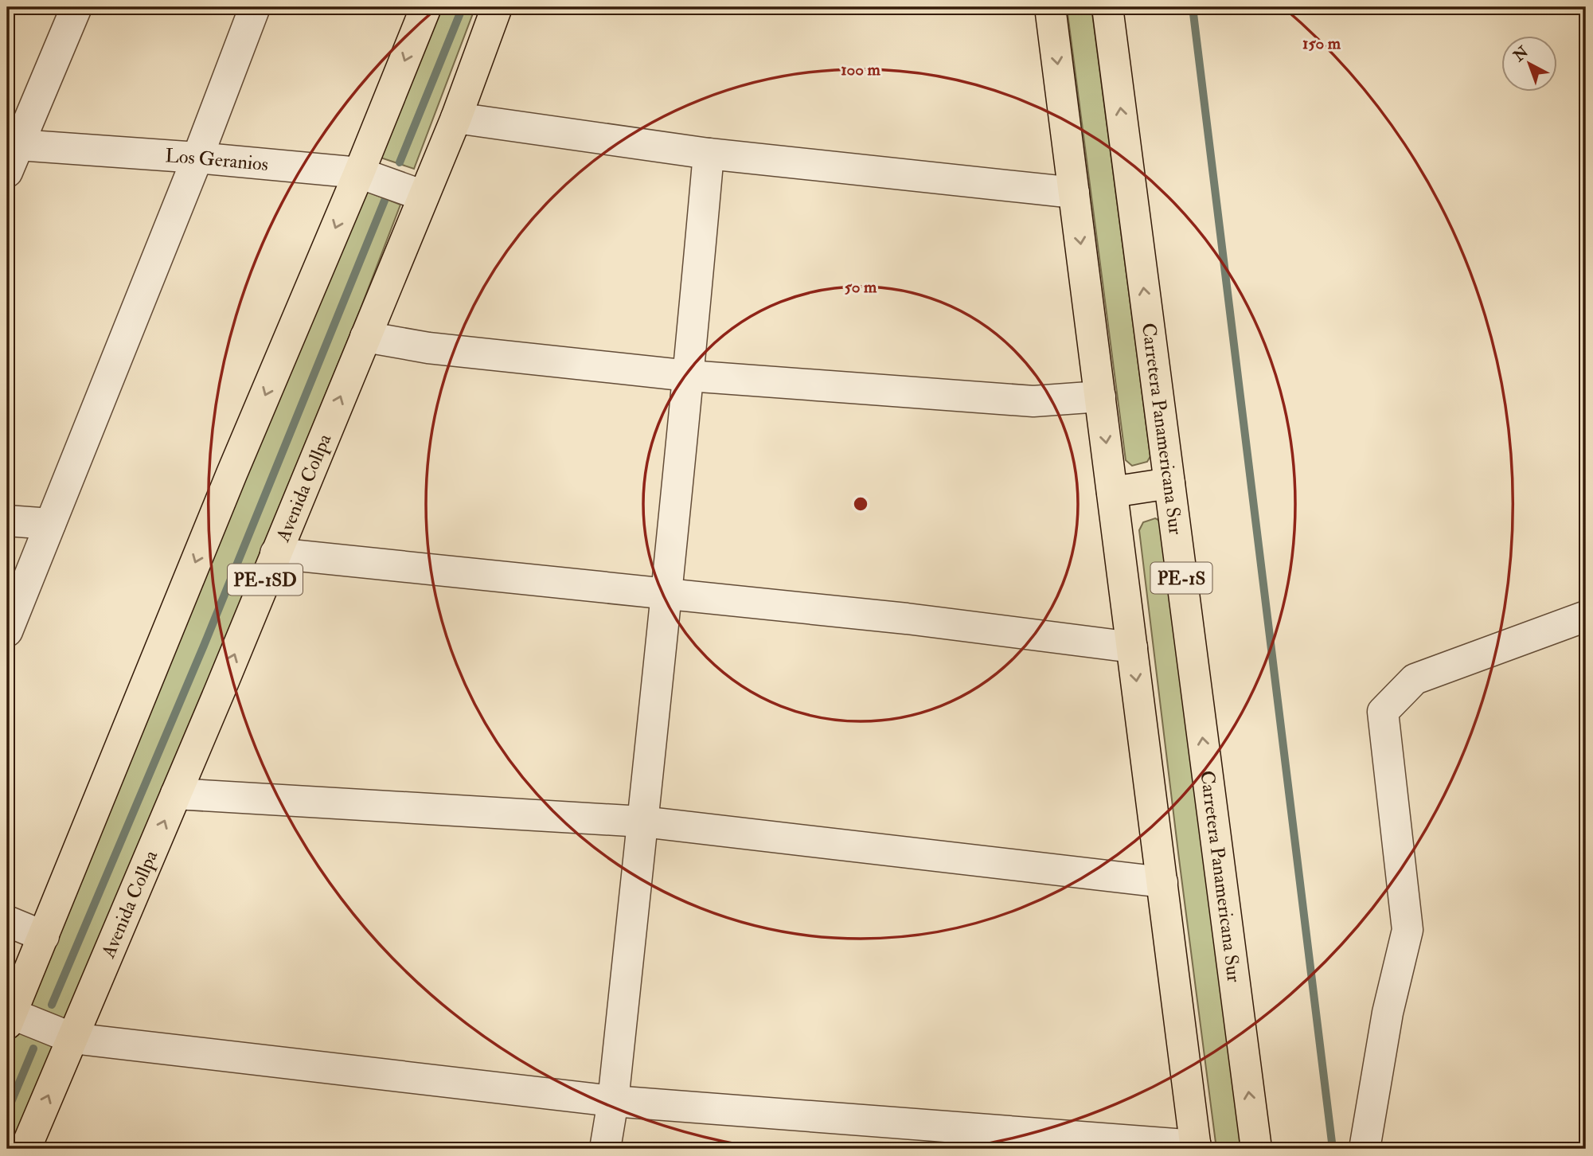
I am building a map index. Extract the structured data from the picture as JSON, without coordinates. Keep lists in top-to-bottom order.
{
  "streets": {
    "highway": [
      "Carretera Panamericana Sur",
      "Avenida Collpa",
      "PE-1S",
      "PE-1SD"
    ],
    "street": ["Los Geranios"]
  },
  "crossings": [
    ["Los Geranios", "Avenida Collpa"]
  ],
  "north": "top left",
  "rings": ["150 m", "100 m", "50 m"]
}
